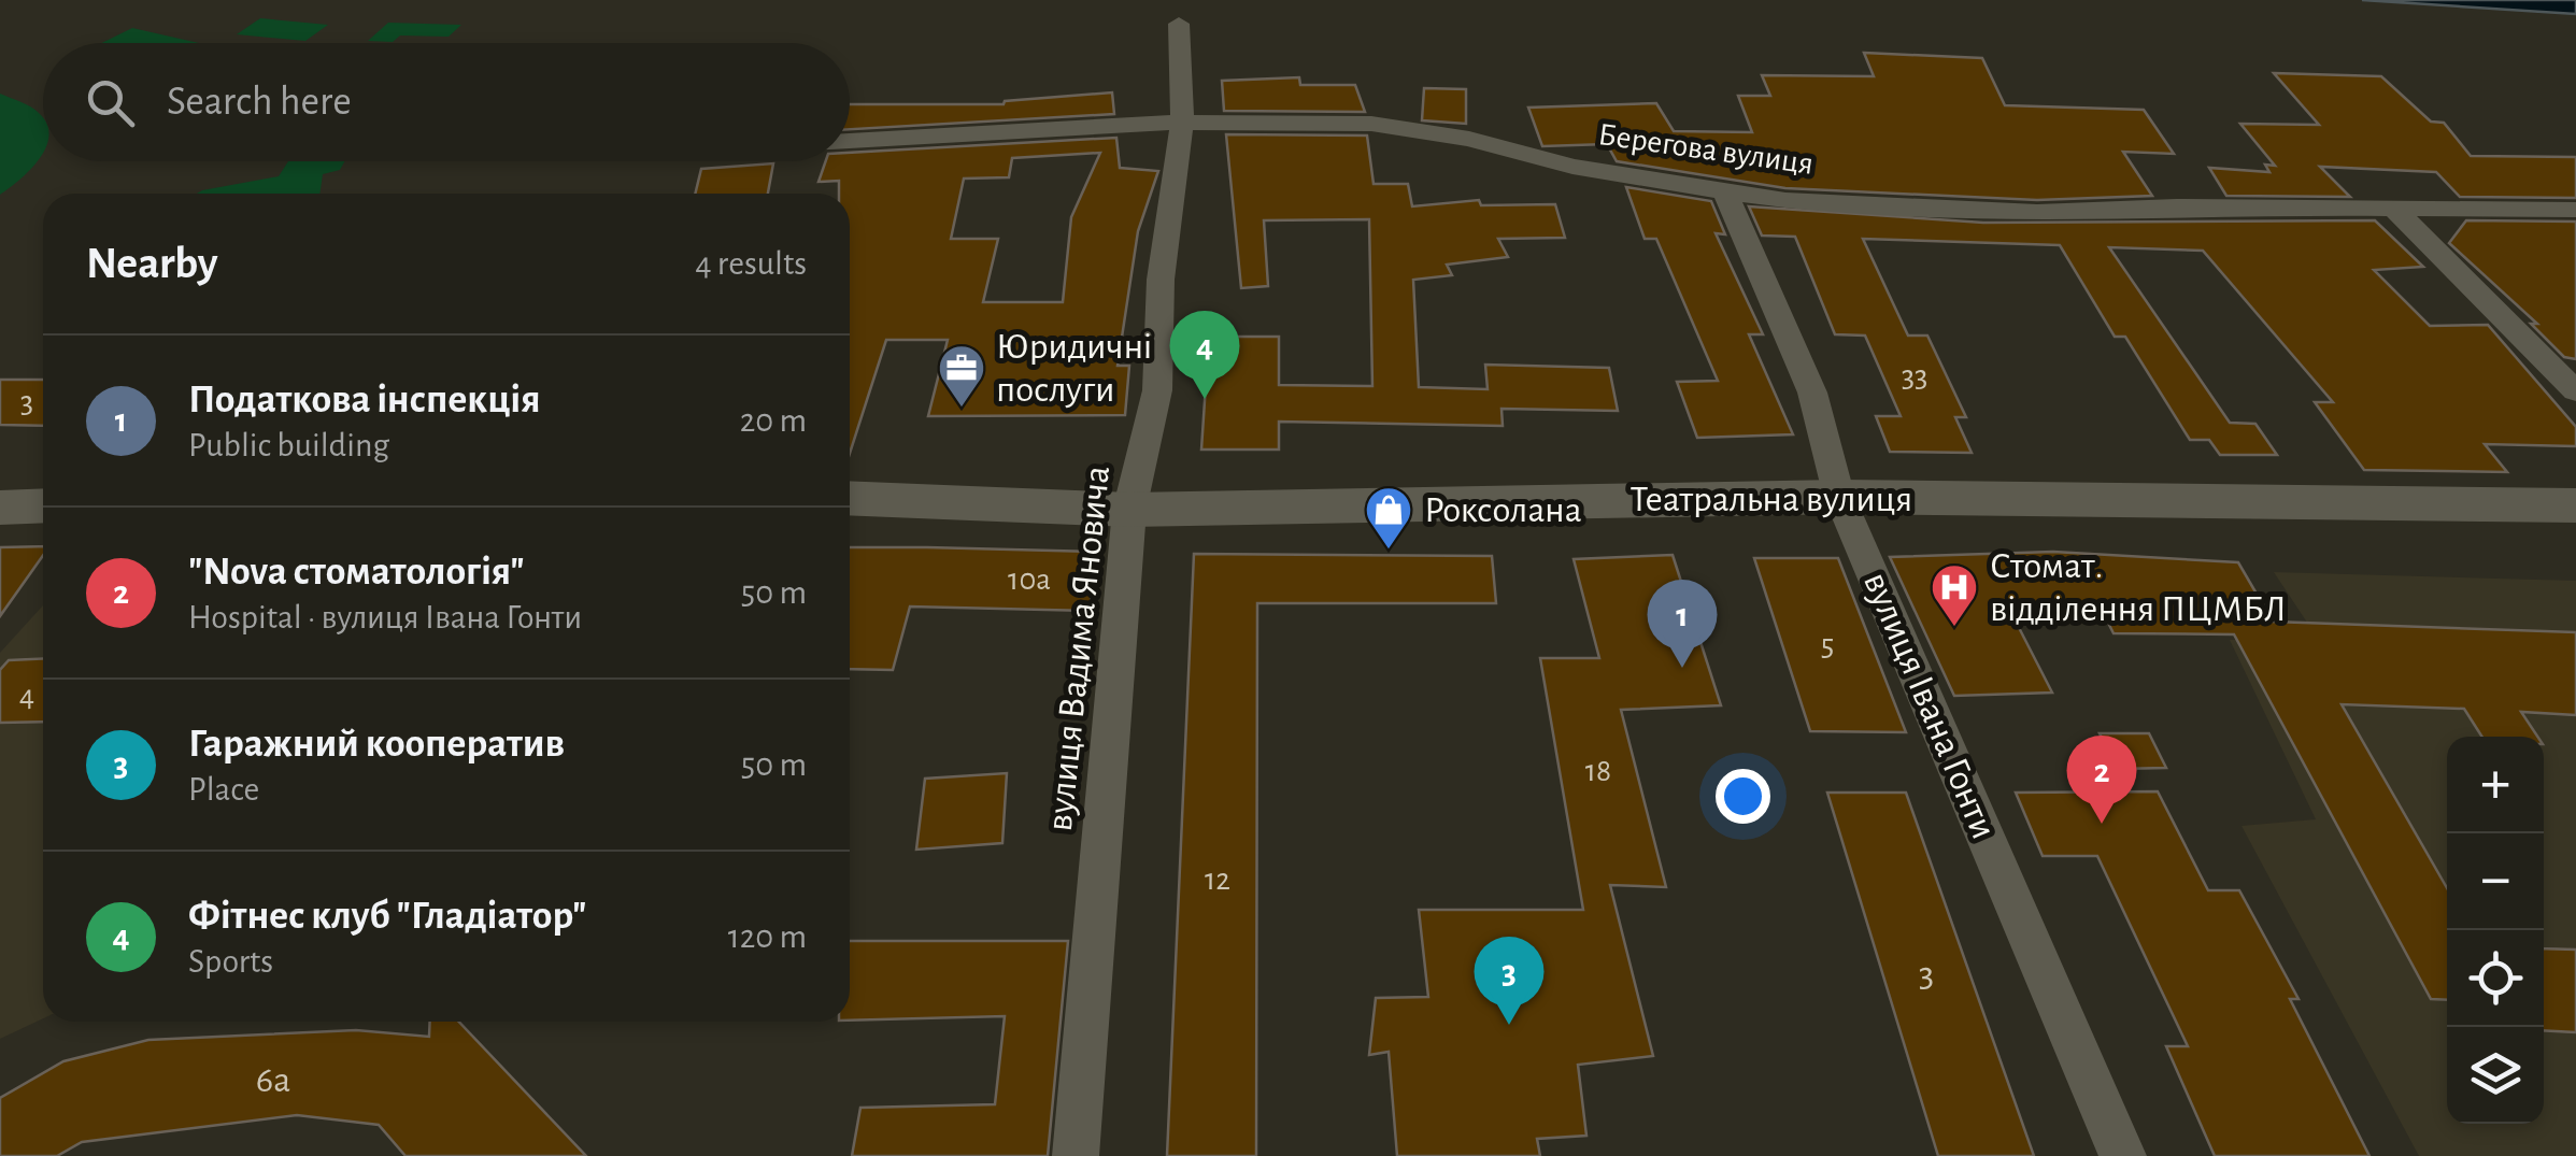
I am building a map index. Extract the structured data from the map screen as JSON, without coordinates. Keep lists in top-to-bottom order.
{
  "streets": {
    "street": [
      "Берегова вулиця",
      "Театральна вулиця",
      "вулиця Вадима Яновича",
      "вулиця Івана Гонти"
    ]
  },
  "crossings": [
    ["Берегова вулиця", "вулиця Вадима Яновича"],
    ["Берегова вулиця", "вулиця Івана Гонти"],
    ["Театральна вулиця", "вулиця Вадима Яновича"],
    ["Театральна вулиця", "вулиця Івана Гонти"]
  ],
  "places": {
    "office": ["Юридичні послуги"],
    "shop": ["Роксолана"],
    "hospital": ["Стомат. відділення ПЦМБЛ"]
  },
  "house_numbers": [
    "33",
    "3",
    "10а",
    "5",
    "4",
    "18",
    "12",
    "3",
    "6а"
  ],
  "page": {
    "search": "Search here",
    "heading": ["Nearby", "4 results"],
    "pins": [
      "4",
      "1",
      "2",
      "3"
    ],
    "list": [
      {
        "mark": "1",
        "name": "Податкова інспекція",
        "note": "Public building",
        "value": "20 m"
      },
      {
        "mark": "2",
        "name": "\"Nova стоматологія\"",
        "note": "Hospital · вулиця Івана Гонти",
        "value": "50 m"
      },
      {
        "mark": "3",
        "name": "Гаражний кооператив",
        "note": "Place",
        "value": "50 m"
      },
      {
        "mark": "4",
        "name": "Фітнес клуб \"Гладіатор\"",
        "note": "Sports",
        "value": "120 m"
      }
    ],
    "map_buttons": ["+", "−"]
  }
}
